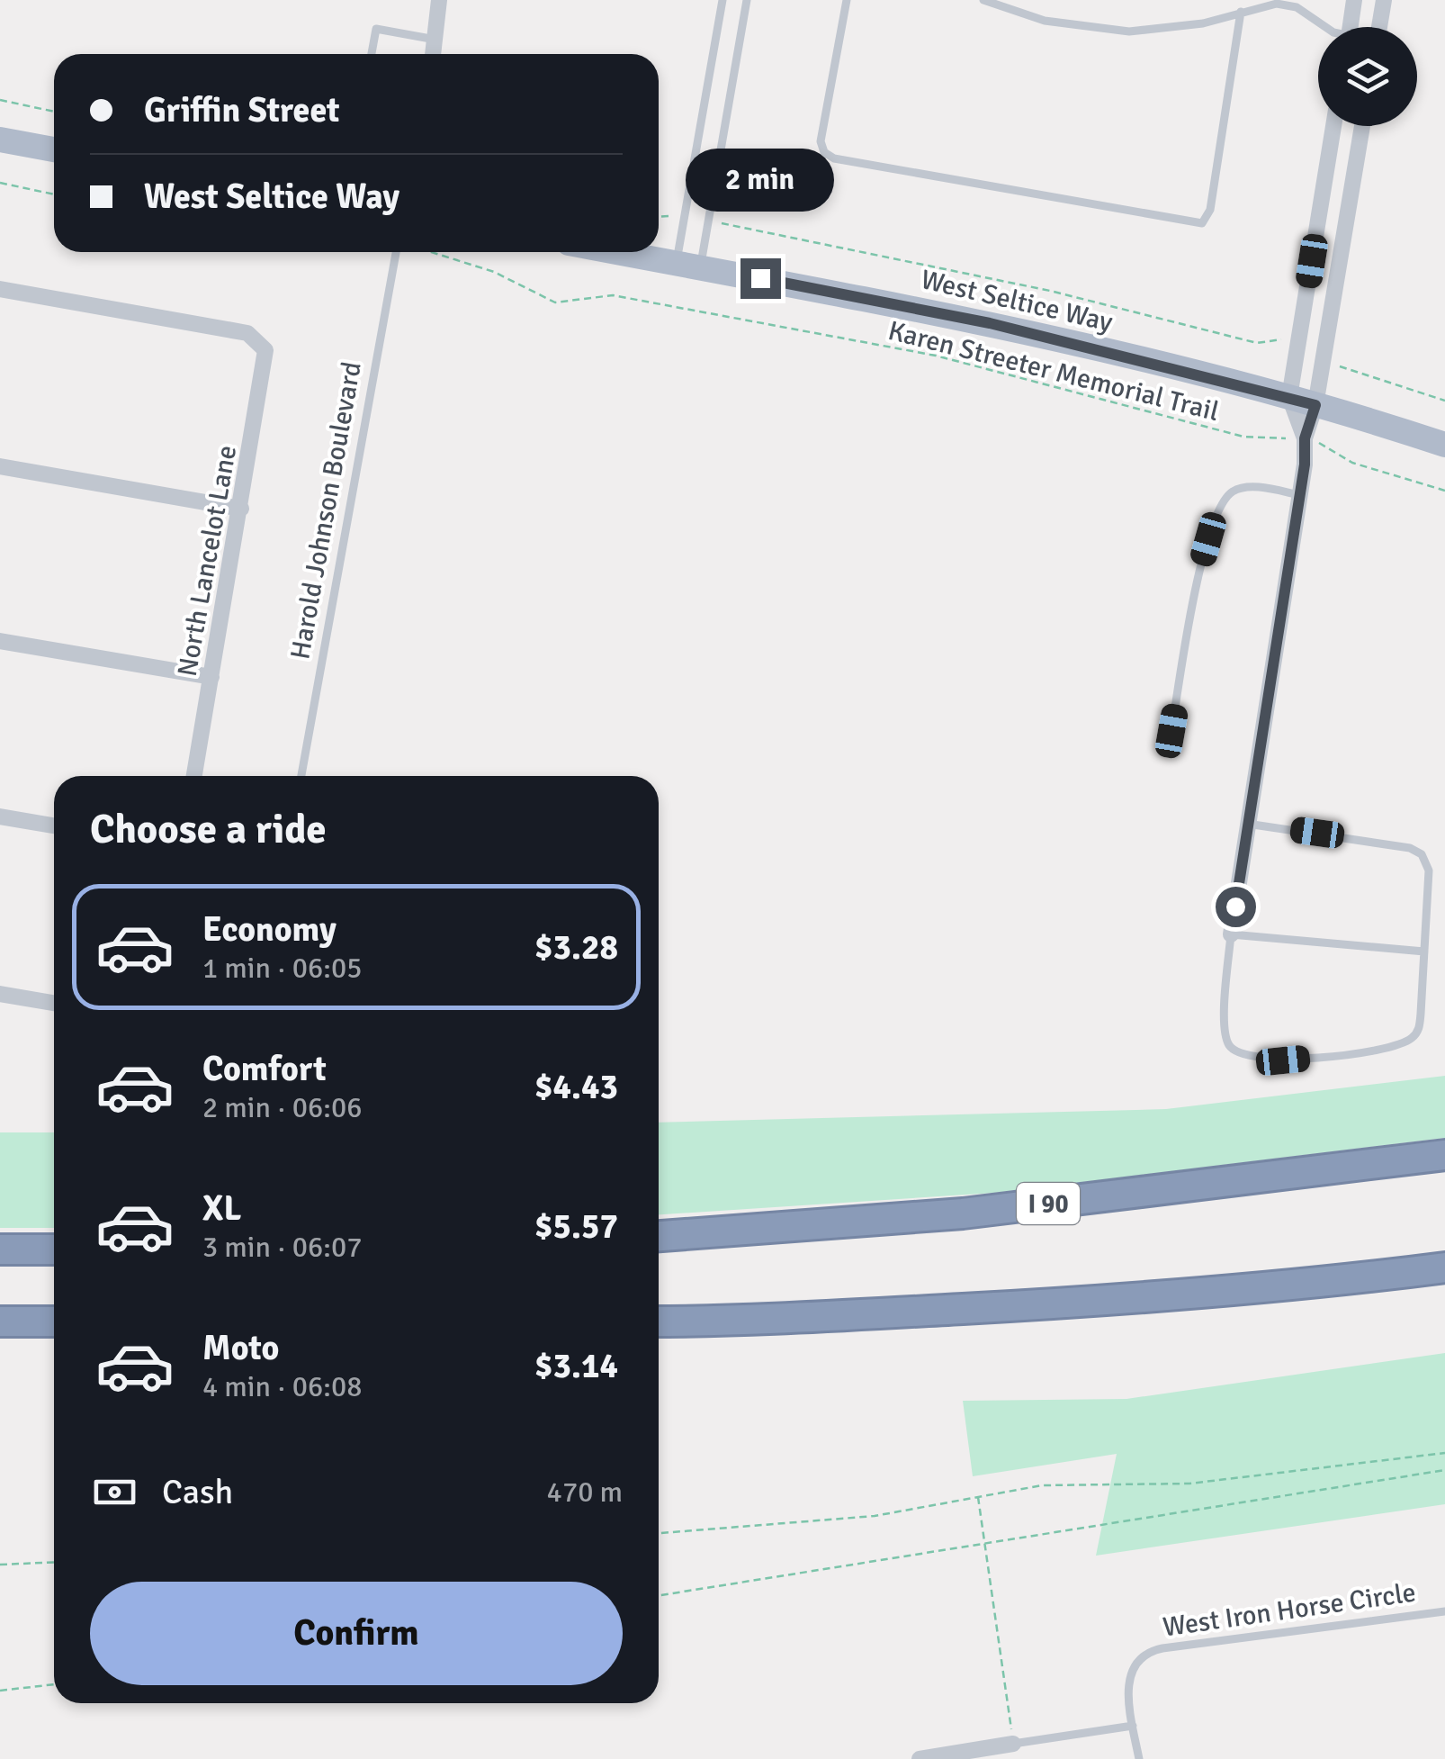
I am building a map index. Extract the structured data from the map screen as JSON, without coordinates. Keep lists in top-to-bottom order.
{
  "streets": {
    "highway": ["I 90"],
    "main road": ["West Seltice Way"],
    "street": ["North Lancelot Lane"],
    "lane": ["Harold Johnson Boulevard", "West Iron Horse Circle"],
    "path": ["Karen Streeter Memorial Trail"]
  },
  "page": {
    "banner": ["Griffin Street", "West Seltice Way"],
    "bubble": "2 min",
    "heading": "Choose a ride",
    "list": [
      {
        "name": "Economy",
        "note": "1 min · 06:05",
        "value": "$3.28"
      },
      {
        "name": "Comfort",
        "note": "2 min · 06:06",
        "value": "$4.43"
      },
      {
        "name": "XL",
        "note": "3 min · 06:07",
        "value": "$5.57"
      },
      {
        "name": "Moto",
        "note": "4 min · 06:08",
        "value": "$3.14"
      }
    ],
    "pay": ["Cash", "470 m"],
    "buttons": "Confirm"
  }
}
